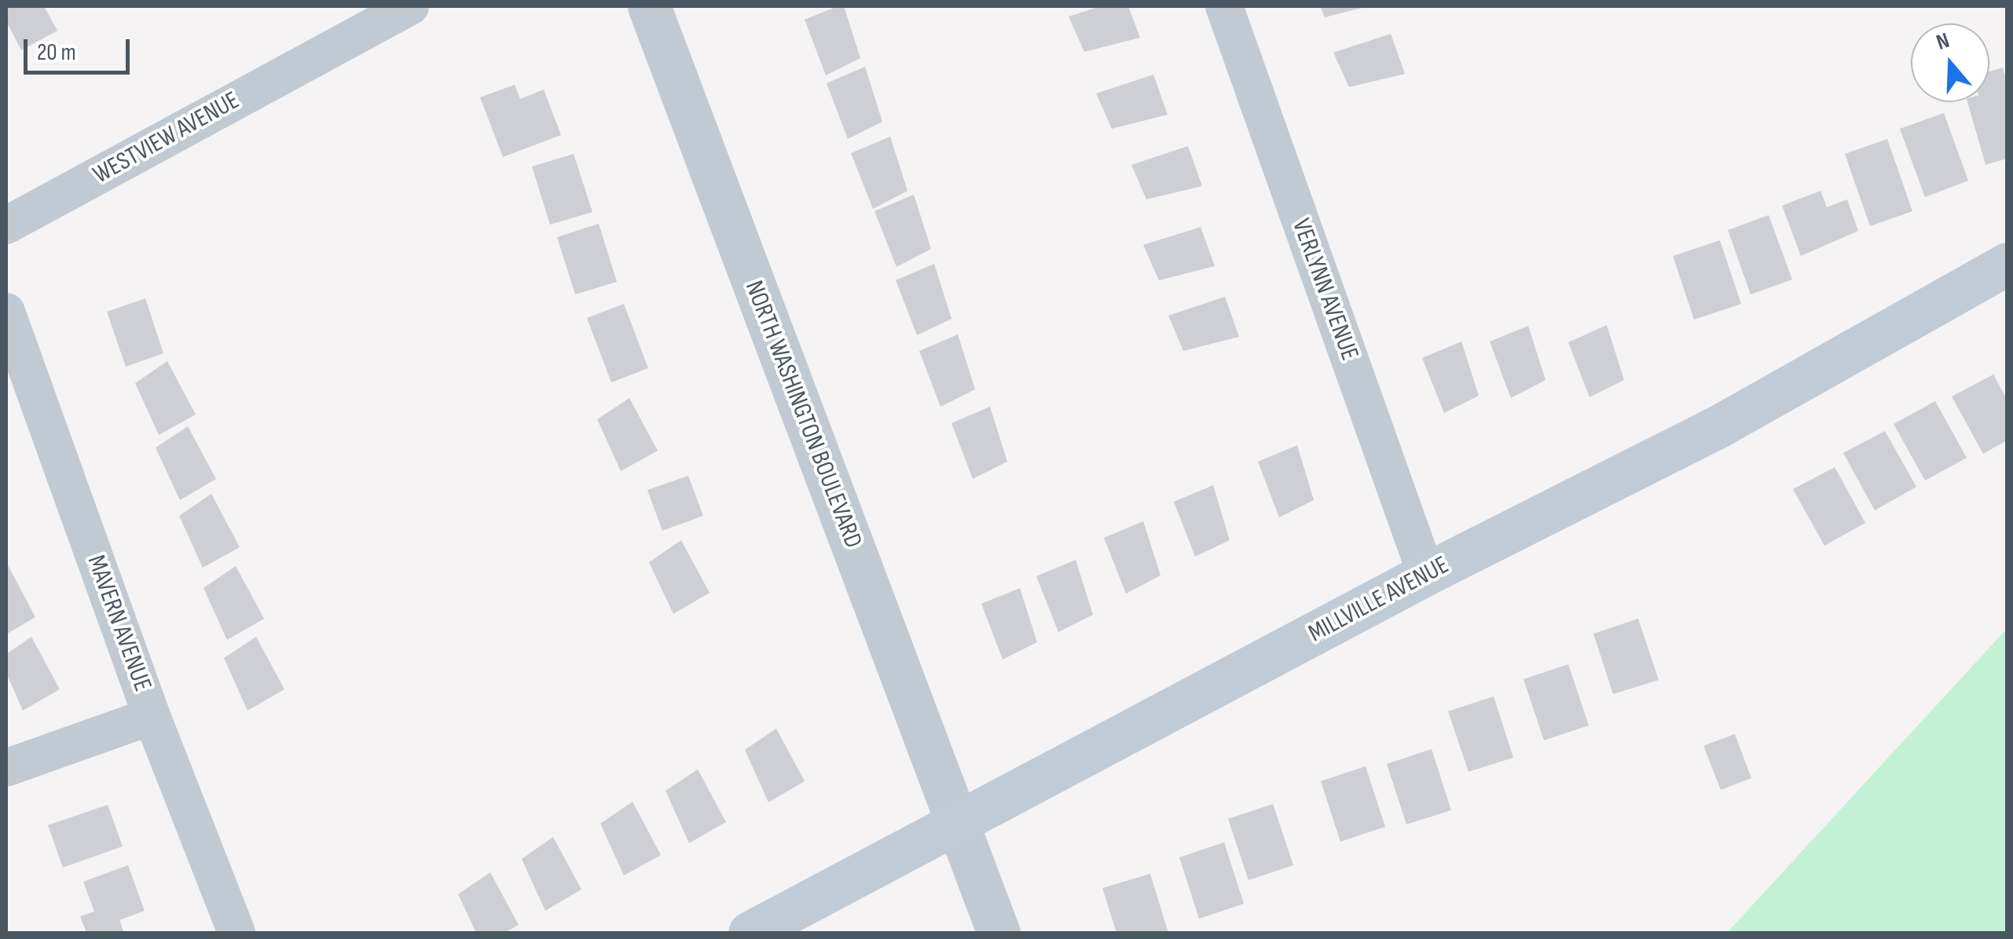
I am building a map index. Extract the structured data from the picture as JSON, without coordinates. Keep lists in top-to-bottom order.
{
  "streets": {
    "main road": ["MILLVILLE AVENUE"],
    "street": [
      "WESTVIEW AVENUE",
      "VERLYNN AVENUE",
      "NORTH WASHINGTON BOULEVARD",
      "MAVERN AVENUE"
    ]
  },
  "crossings": [
    ["VERLYNN AVENUE", "MILLVILLE AVENUE"],
    ["NORTH WASHINGTON BOULEVARD", "MILLVILLE AVENUE"]
  ],
  "scale_bar": "20 m",
  "north": "top"
}
